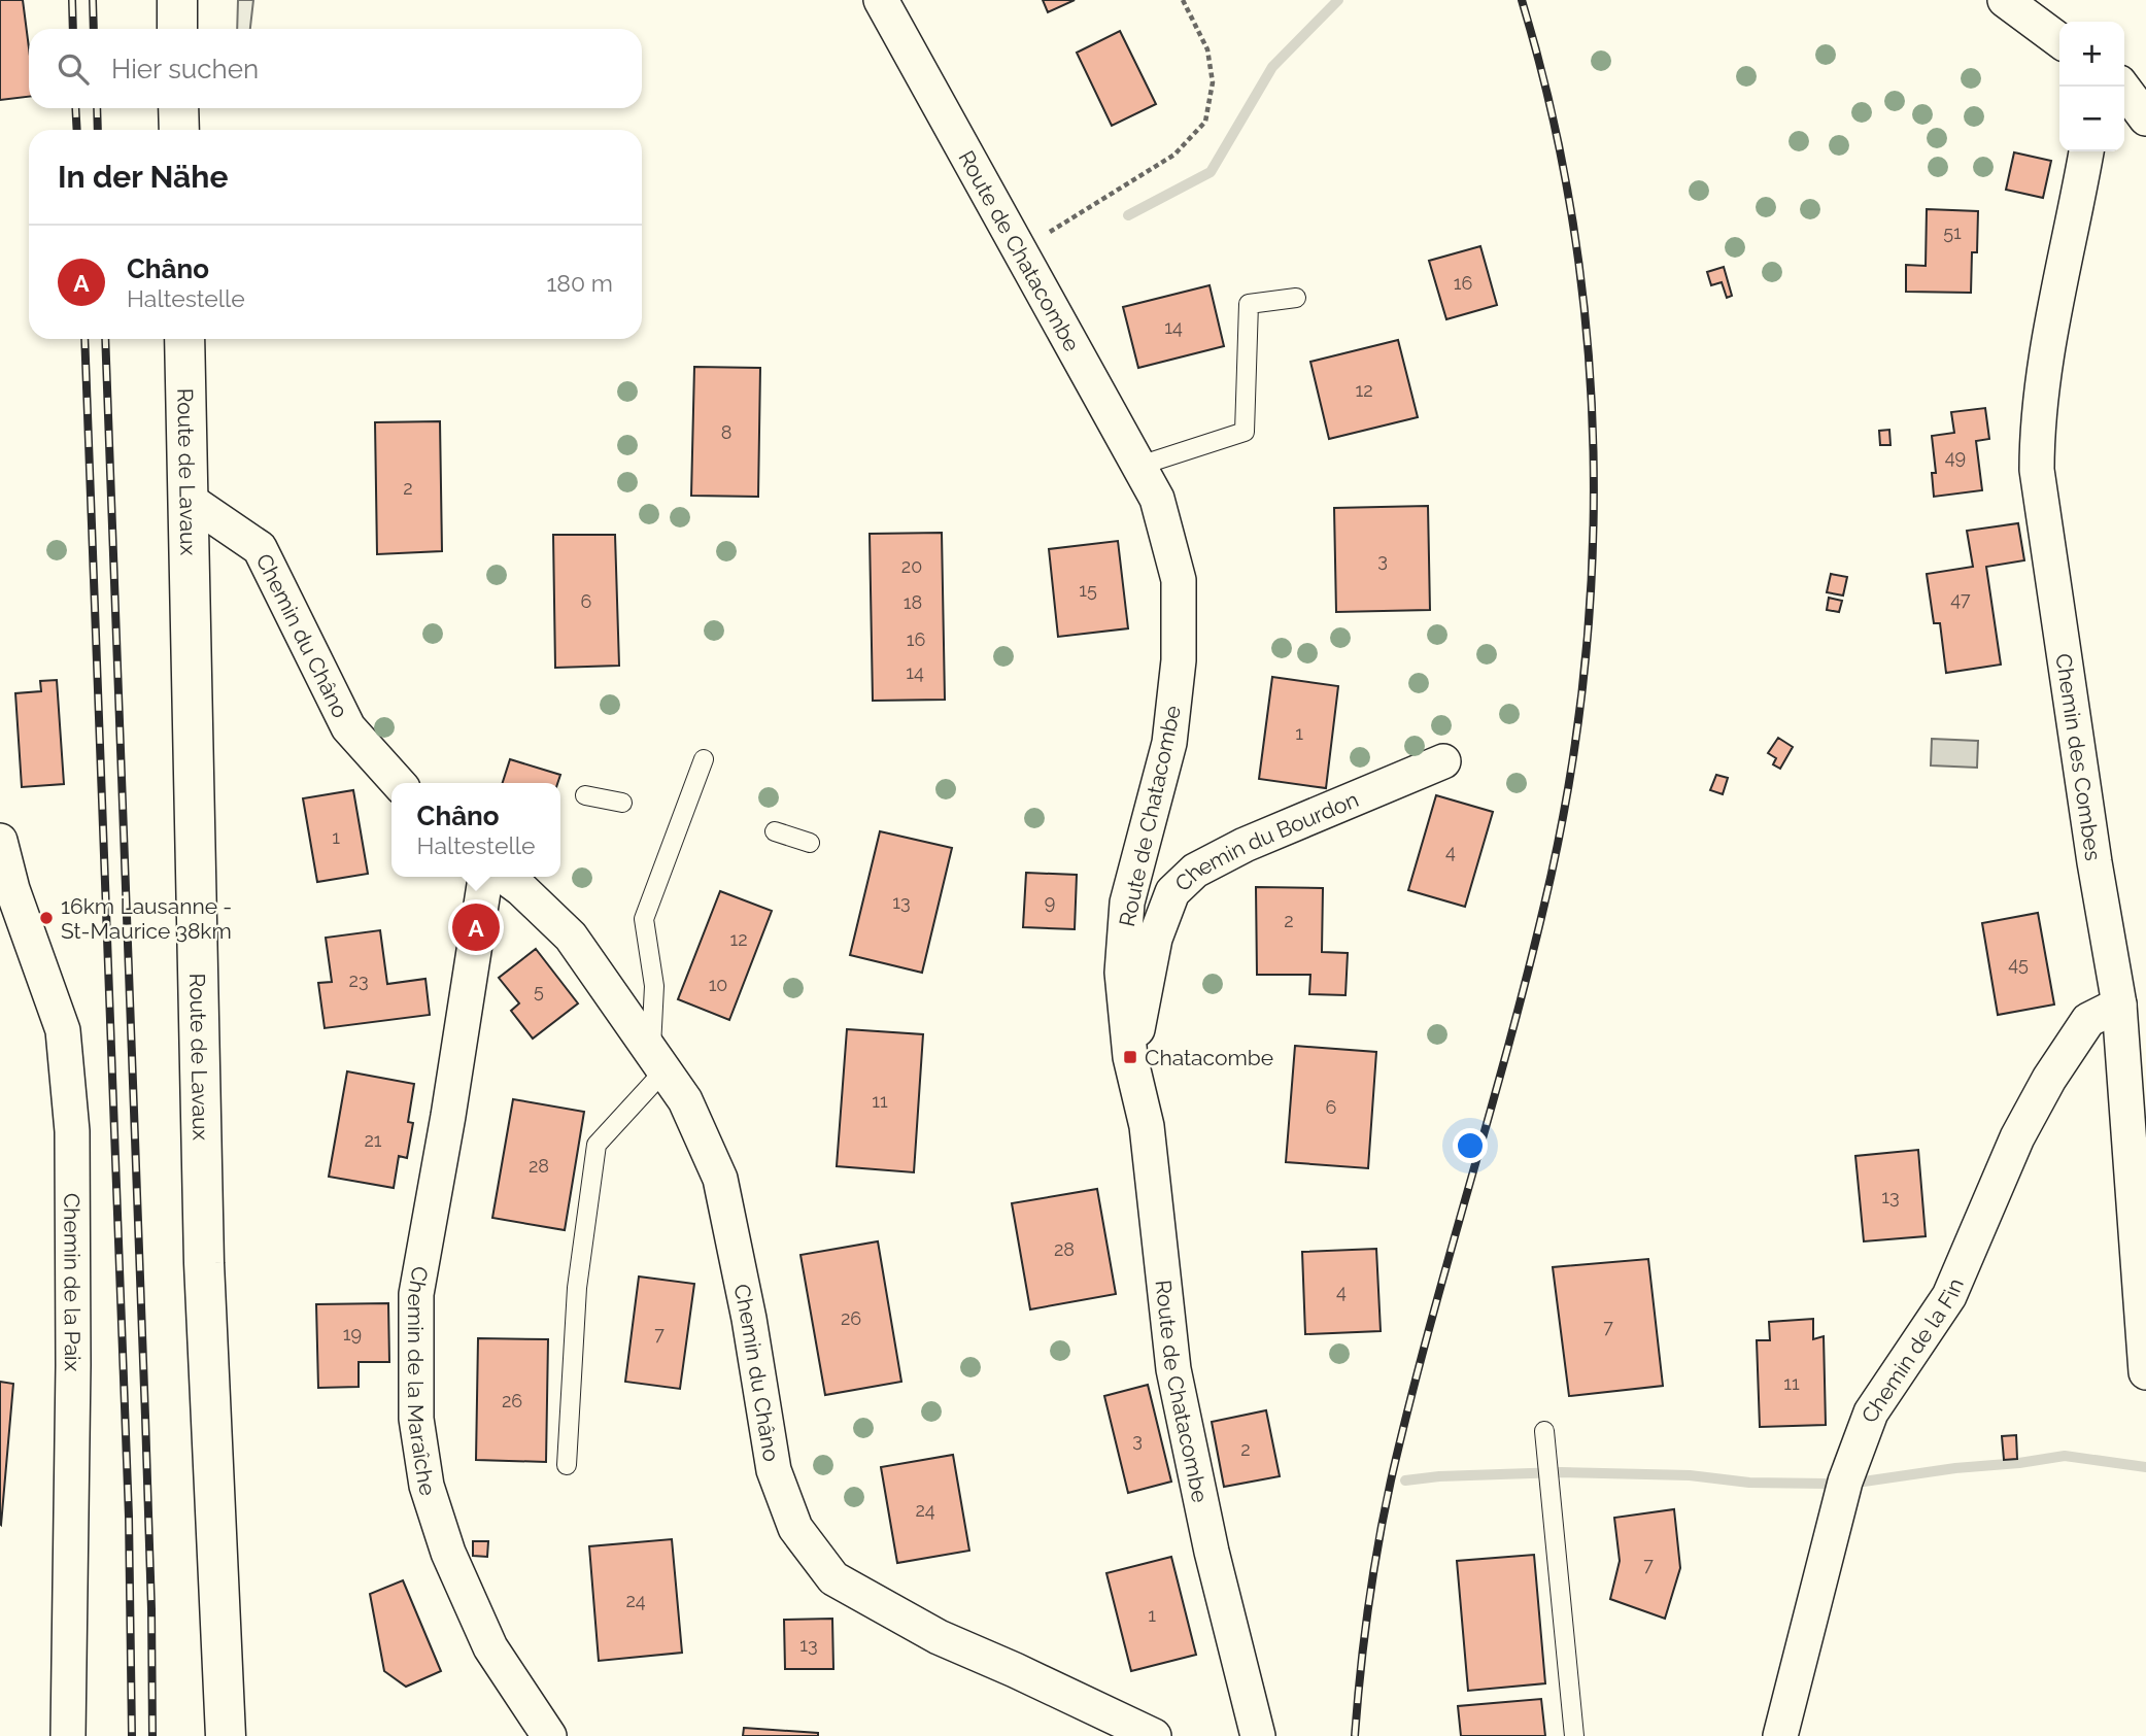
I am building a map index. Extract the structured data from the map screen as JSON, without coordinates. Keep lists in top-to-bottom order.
{
  "streets": {
    "main road": ["Route de Lavaux"],
    "street": [
      "Route de Chatacombe",
      "Chemin du Châno",
      "Chemin des Combes",
      "Chemin du Bourdon",
      "Chemin de la Paix",
      "Chemin de la Fin",
      "Chemin de la Maraîche"
    ]
  },
  "crossings": [
    ["Route de Chatacombe", "Chemin du Bourdon"],
    ["Route de Lavaux", "Chemin du Châno"],
    ["Chemin des Combes", "Chemin de la Fin"]
  ],
  "places": {
    "other": ["16km Lausanne - St-Maurice 38km"],
    "transit": ["Chatacombe"]
  },
  "house_numbers": [
    "51",
    "16",
    "14",
    "12",
    "8",
    "49",
    "2",
    "3",
    "20",
    "15",
    "47",
    "6",
    "18",
    "16",
    "14",
    "1",
    "1",
    "4",
    "13",
    "9",
    "2",
    "12",
    "45",
    "23",
    "10",
    "5",
    "11",
    "6",
    "21",
    "28",
    "13",
    "28",
    "4",
    "26",
    "7",
    "19",
    "7",
    "11",
    "26",
    "3",
    "2",
    "24",
    "7",
    "24",
    "1",
    "13"
  ],
  "page": {
    "map_buttons": ["+", "−"],
    "search": "Hier suchen",
    "heading": "In der Nähe",
    "list": [
      {
        "mark": "A",
        "name": "Châno",
        "note": "Haltestelle",
        "value": "180 m"
      }
    ],
    "popup": ["Châno", "Haltestelle"],
    "pins": "A"
  }
}
